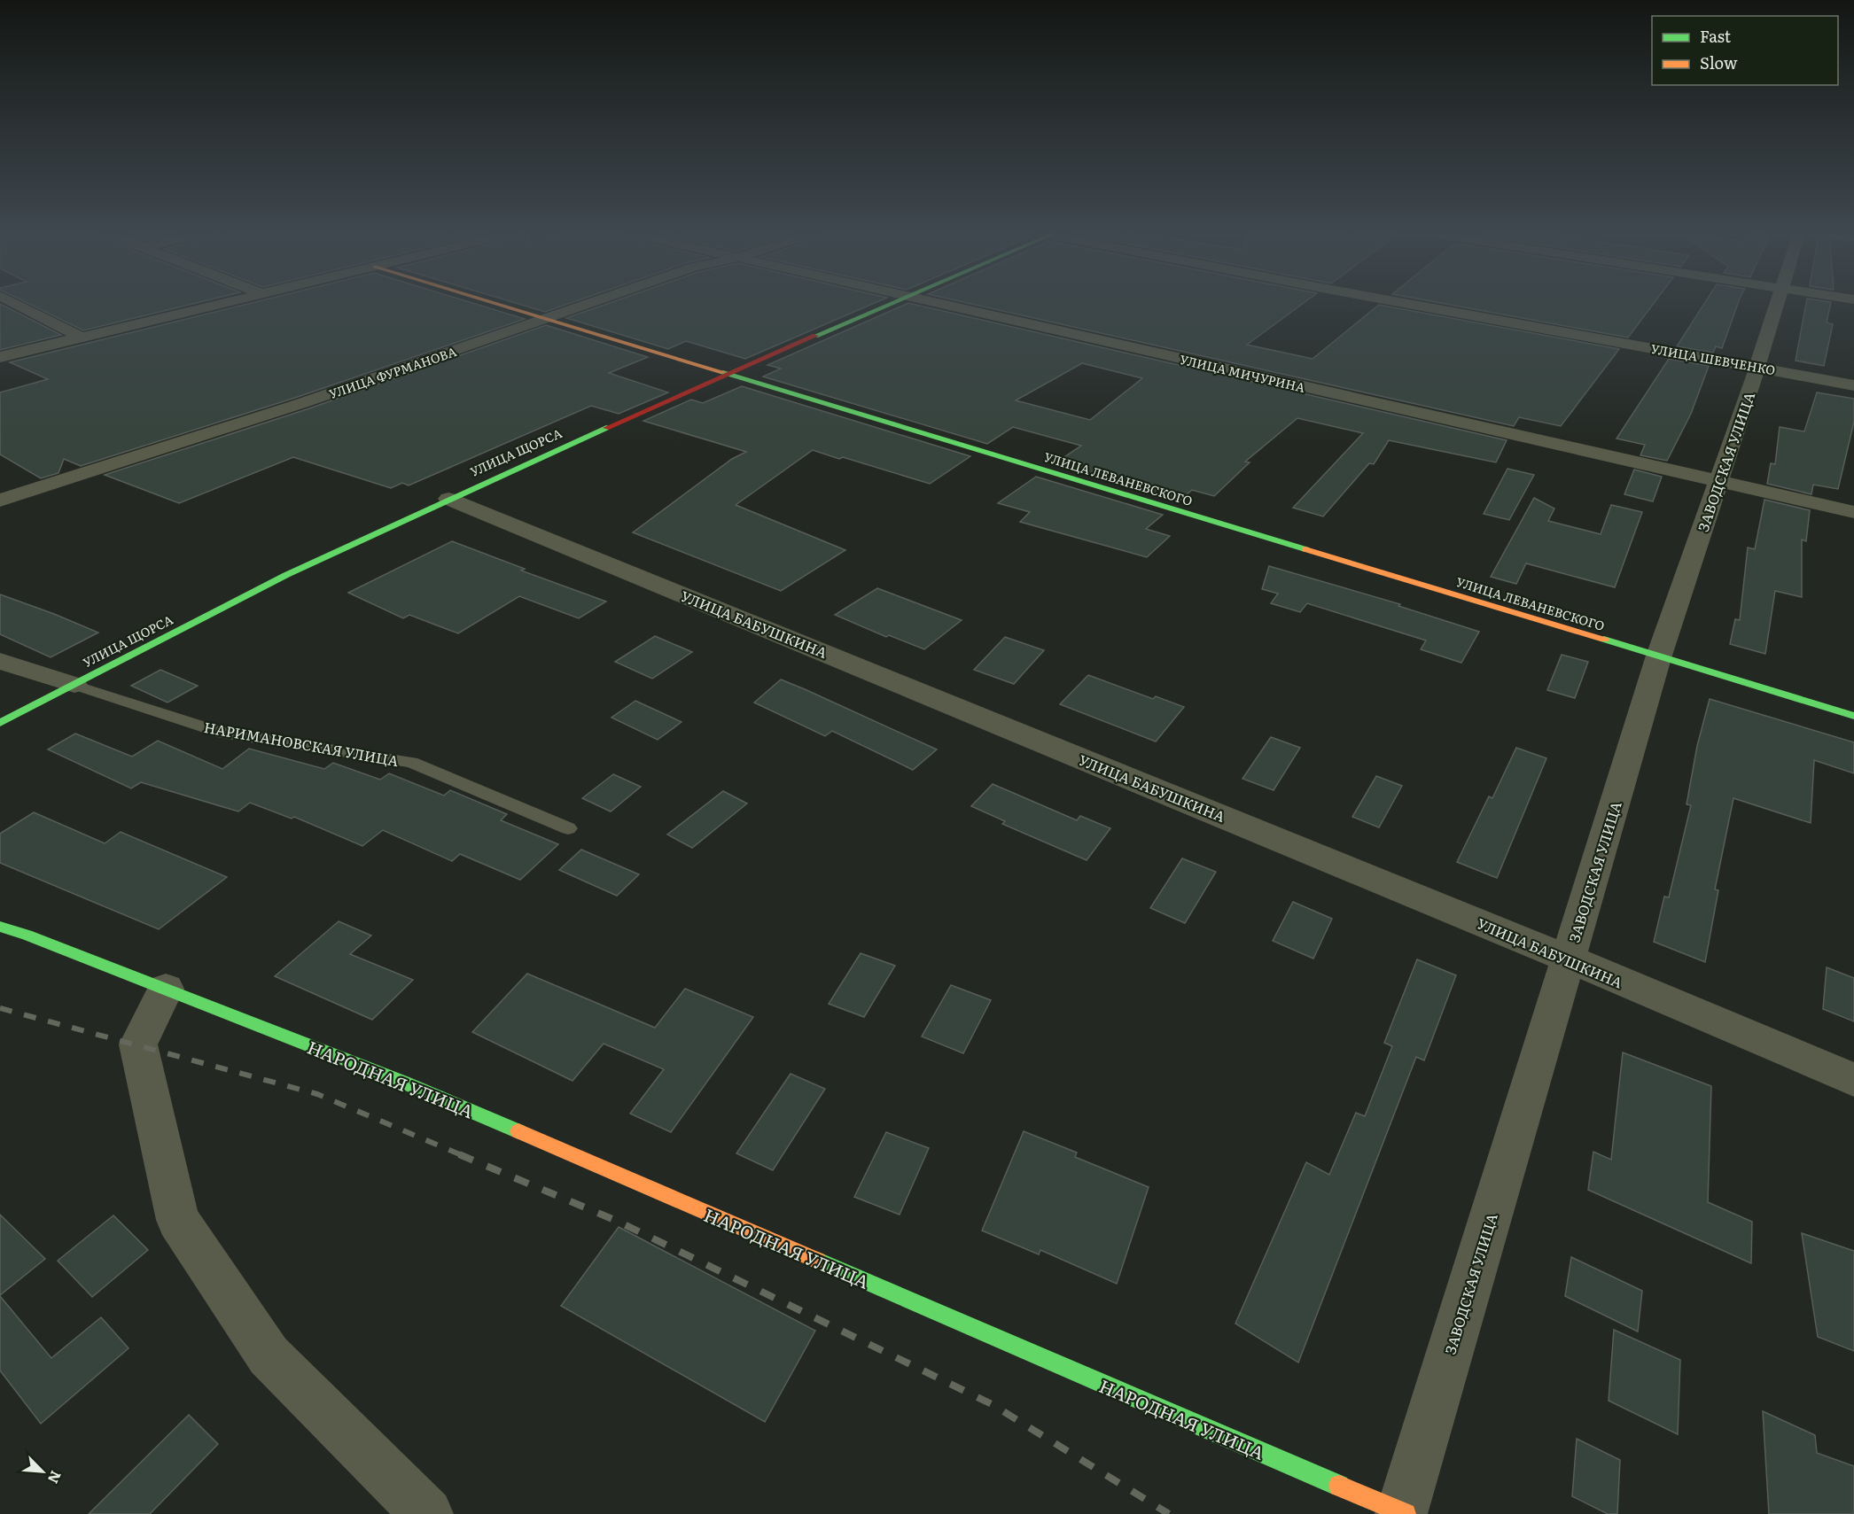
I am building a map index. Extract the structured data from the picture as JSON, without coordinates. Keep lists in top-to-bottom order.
{
  "streets": {
    "street": [
      "УЛИЦА ШЕВЧЕНКО",
      "УЛИЦА ФУРМАНОВА",
      "УЛИЦА МИЧУРИНА",
      "УЛИЦА ЩОРСА",
      "ЗАВОДСКАЯ УЛИЦА",
      "УЛИЦА ЛЕВАНЕВСКОГО",
      "УЛИЦА БАБУШКИНА",
      "НАРИМАНОВСКАЯ УЛИЦА",
      "НАРОДНАЯ УЛИЦА"
    ]
  },
  "crossings": [
    ["УЛИЦА ШЕВЧЕНКО", "ЗАВОДСКАЯ УЛИЦА"],
    ["УЛИЦА ФУРМАНОВА", "УЛИЦА ЛЕВАНЕВСКОГО"],
    ["УЛИЦА МИЧУРИНА", "ЗАВОДСКАЯ УЛИЦА"],
    ["УЛИЦА ЩОРСА", "УЛИЦА ЛЕВАНЕВСКОГО"],
    ["УЛИЦА ЩОРСА", "УЛИЦА БАБУШКИНА"],
    ["УЛИЦА ЩОРСА", "НАРИМАНОВСКАЯ УЛИЦА"],
    ["ЗАВОДСКАЯ УЛИЦА", "УЛИЦА ЛЕВАНЕВСКОГО"],
    ["ЗАВОДСКАЯ УЛИЦА", "УЛИЦА БАБУШКИНА"],
    ["ЗАВОДСКАЯ УЛИЦА", "НАРОДНАЯ УЛИЦА"]
  ],
  "legend": ["Fast", "Slow"],
  "north": "bottom right"
}
